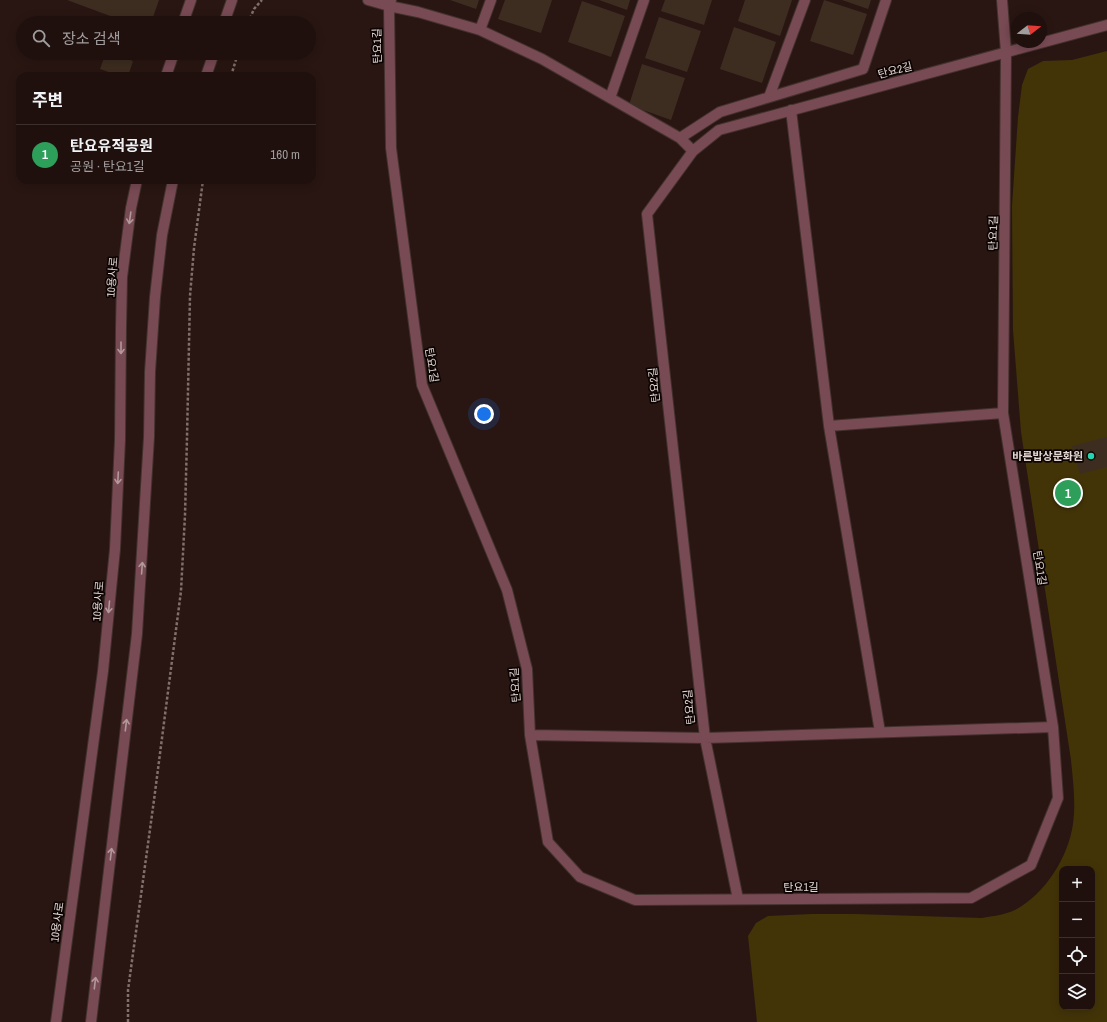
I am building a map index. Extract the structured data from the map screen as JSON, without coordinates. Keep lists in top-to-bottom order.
{
  "streets": {
    "street": ["탄요1길", "탄요2길", "10용사로"]
  },
  "crossings": [
    ["탄요1길", "탄요2길"]
  ],
  "places": ["바른밥상문화원"],
  "north": "right",
  "page": {
    "search": "장소 검색",
    "heading": "주변",
    "list": [
      {
        "mark": "1",
        "name": "탄요유적공원",
        "note": "공원 · 탄요1길",
        "value": "160 m"
      }
    ],
    "pins": "1",
    "map_buttons": ["+", "−"]
  }
}
